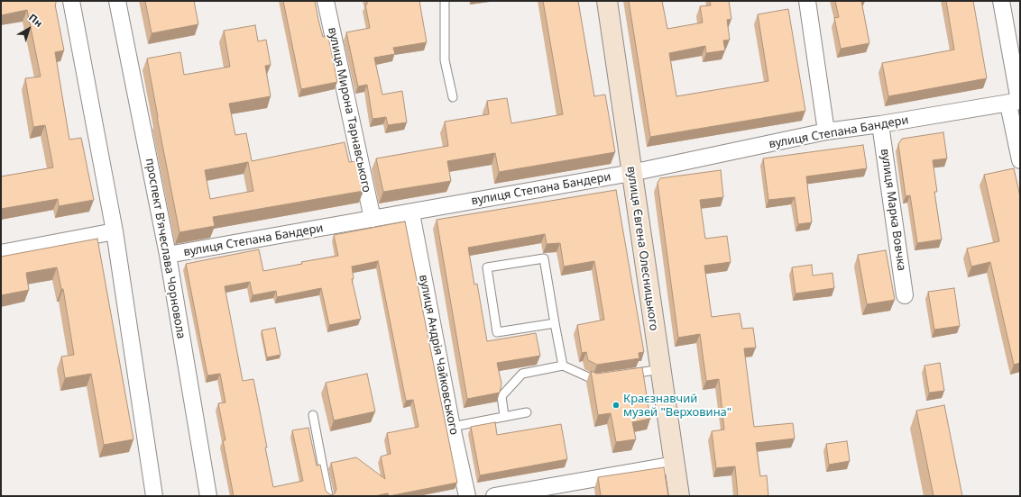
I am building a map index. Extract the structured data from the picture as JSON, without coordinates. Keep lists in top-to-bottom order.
{
  "streets": {
    "street": [
      "вулиця Мирона Тарнавського",
      "вулиця Степана Бандери",
      "вулиця Марка Вовчка",
      "проспект Вʼячеслава Чорновола",
      "вулиця Євгена Олесницького",
      "вулиця Андрія Чайковського"
    ]
  },
  "crossings": [
    ["вулиця Мирона Тарнавського", "вулиця Степана Бандери"],
    ["вулиця Степана Бандери", "вулиця Марка Вовчка"],
    ["вулиця Степана Бандери", "проспект Вʼячеслава Чорновола"],
    ["вулиця Степана Бандери", "вулиця Євгена Олесницького"],
    ["вулиця Степана Бандери", "вулиця Андрія Чайковського"]
  ],
  "places": ["Краєзнавчий музей \"Верховина\""],
  "north": "top right"
}
